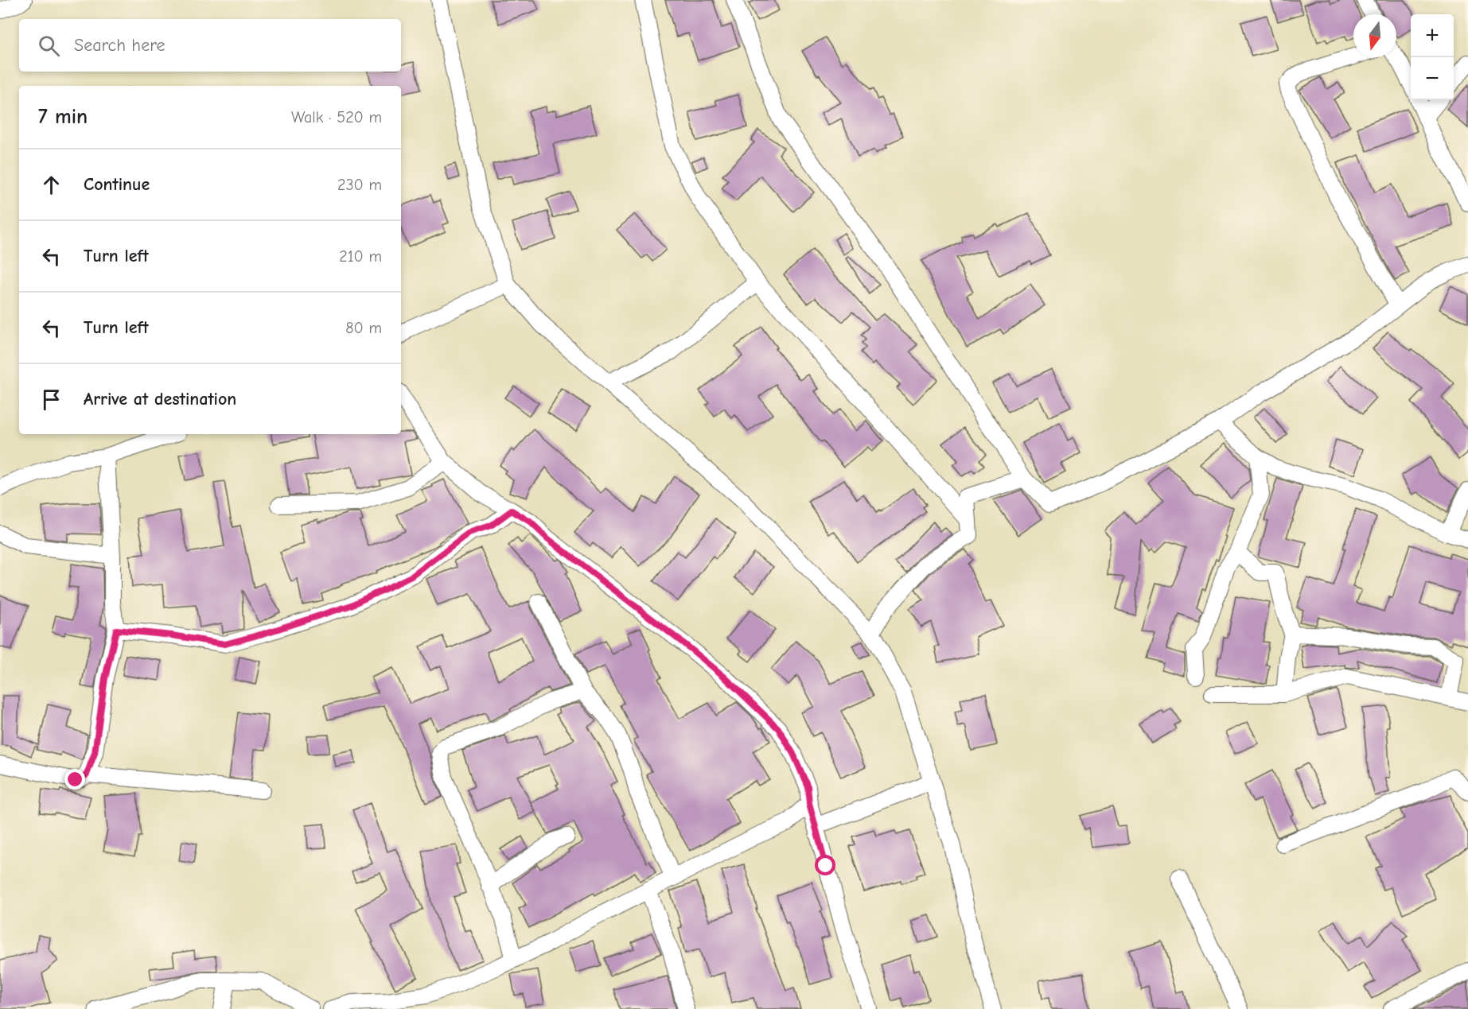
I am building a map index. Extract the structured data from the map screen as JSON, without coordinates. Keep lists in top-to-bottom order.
{
  "north": "bottom",
  "page": {
    "map_buttons": ["+", "−"],
    "search": "Search here",
    "heading": ["7 min", "Walk · 520 m"],
    "list": [
      ["Continue", "230 m"],
      ["Turn left", "210 m"],
      ["Turn left", "80 m"],
      "Arrive at destination"
    ]
  }
}
